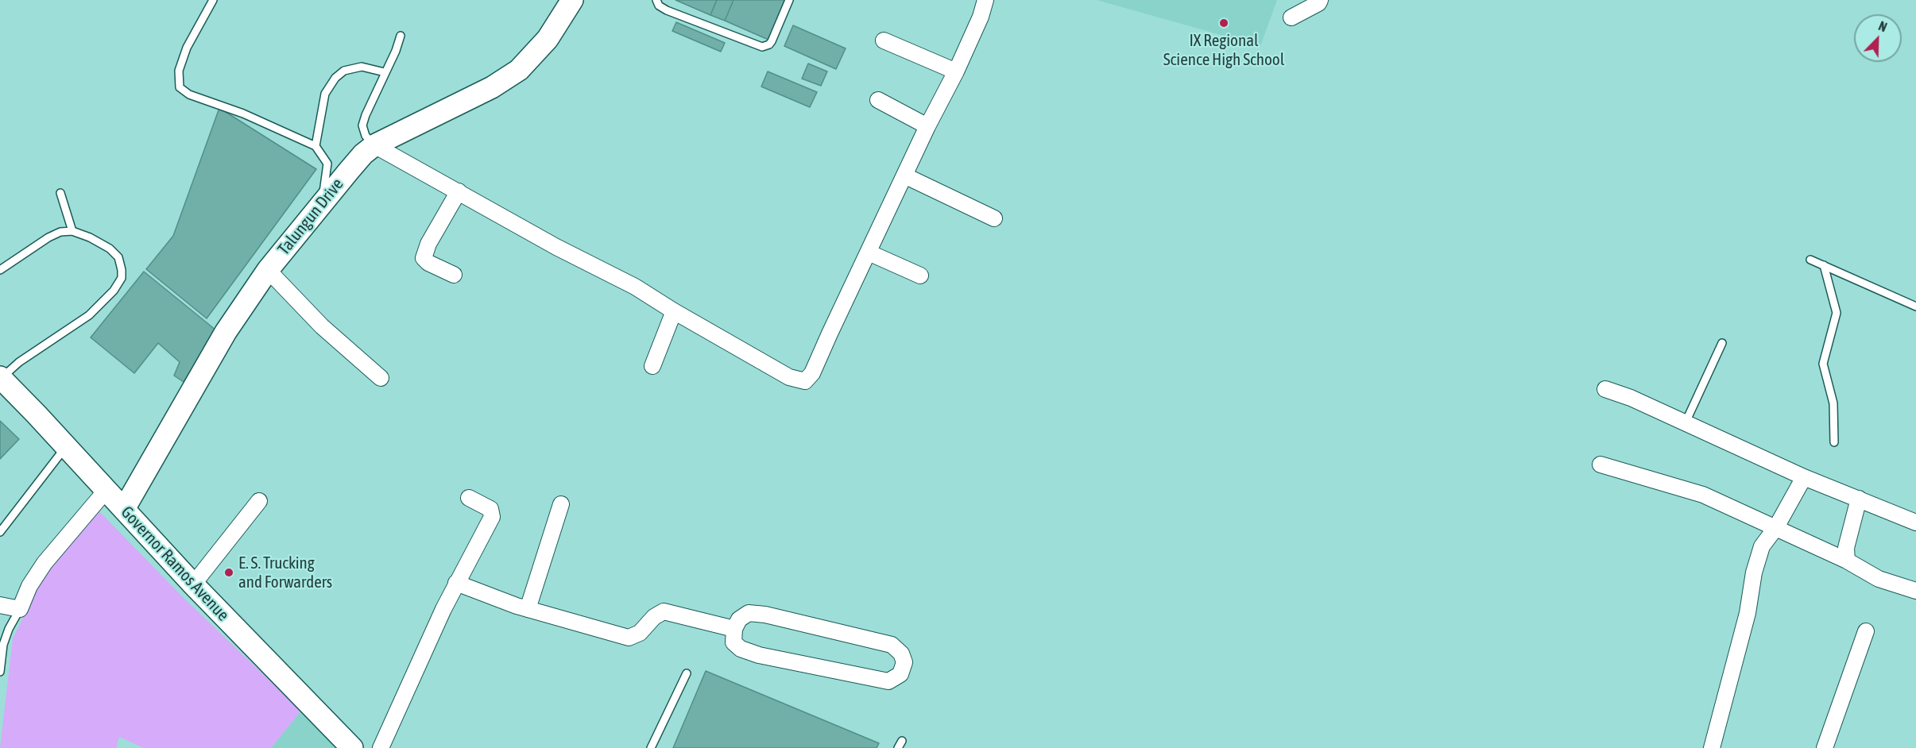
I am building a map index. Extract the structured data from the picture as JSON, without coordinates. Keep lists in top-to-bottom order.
{
  "streets": {
    "street": ["Talungun Drive", "Governor Ramos Avenue"]
  },
  "crossings": [
    ["Talungun Drive", "Governor Ramos Avenue"]
  ],
  "places": ["IX Regional Science High School", "E. S. Trucking and Forwarders"],
  "north": "top right"
}
